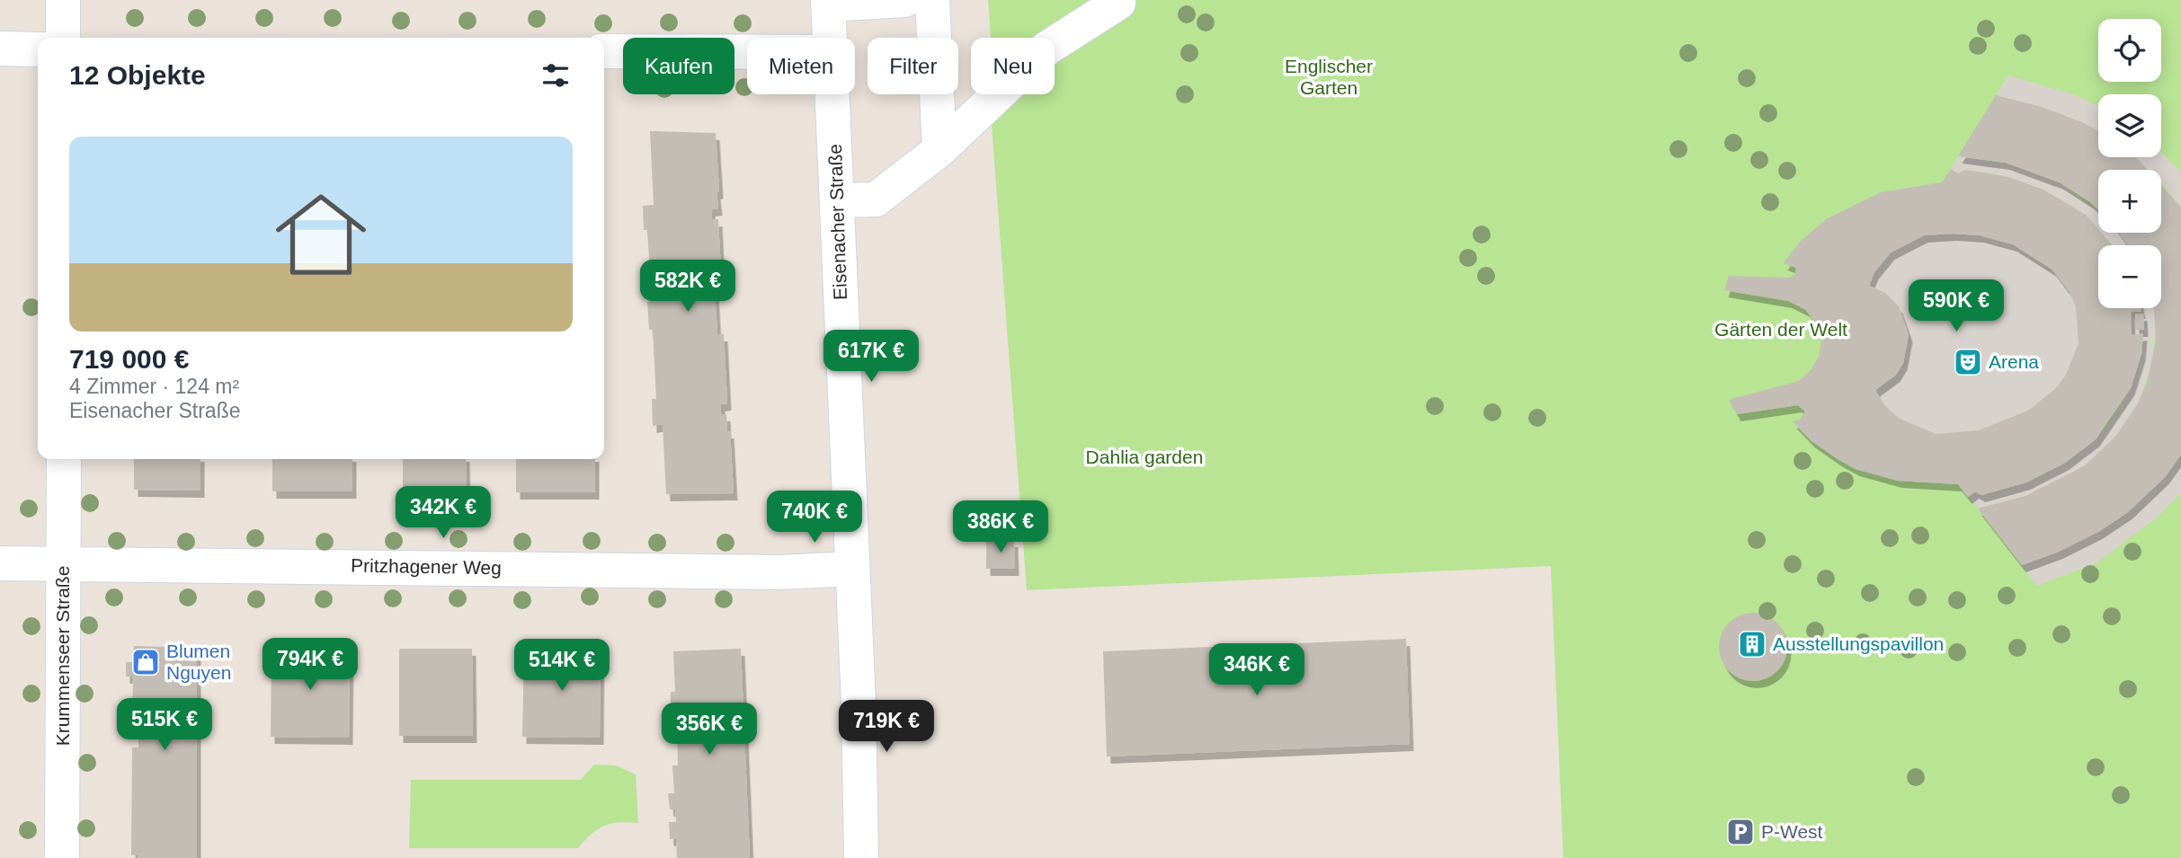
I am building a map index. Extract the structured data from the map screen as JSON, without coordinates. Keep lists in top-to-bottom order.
{
  "streets": {
    "street": ["Eisenacher Straße", "Pritzhagener Weg", "Krummenseer Straße"]
  },
  "crossings": [
    ["Eisenacher Straße", "Pritzhagener Weg"],
    ["Pritzhagener Weg", "Krummenseer Straße"]
  ],
  "parks": ["Englischer Garten", "Gärten der Welt", "Dahlia garden"],
  "places": {
    "theatre": ["Arena"],
    "building": ["Ausstellungspavillon"],
    "shop": ["Blumen Nguyen"],
    "parking": ["P-West"]
  },
  "page": {
    "map_buttons": ["+", "−"],
    "chip": [
      "Kaufen",
      "Mieten",
      "Filter",
      "Neu"
    ],
    "heading": "12 Objekte",
    "list": [
      {
        "name": "719 000 €",
        "note": "4 Zimmer · 124 m² · Eisenacher Straße"
      }
    ],
    "price": [
      "582K €",
      "590K €",
      "617K €",
      "342K €",
      "740K €",
      "386K €",
      "794K €",
      "514K €",
      "346K €",
      "515K €",
      "719K €",
      "356K €"
    ]
  }
}
